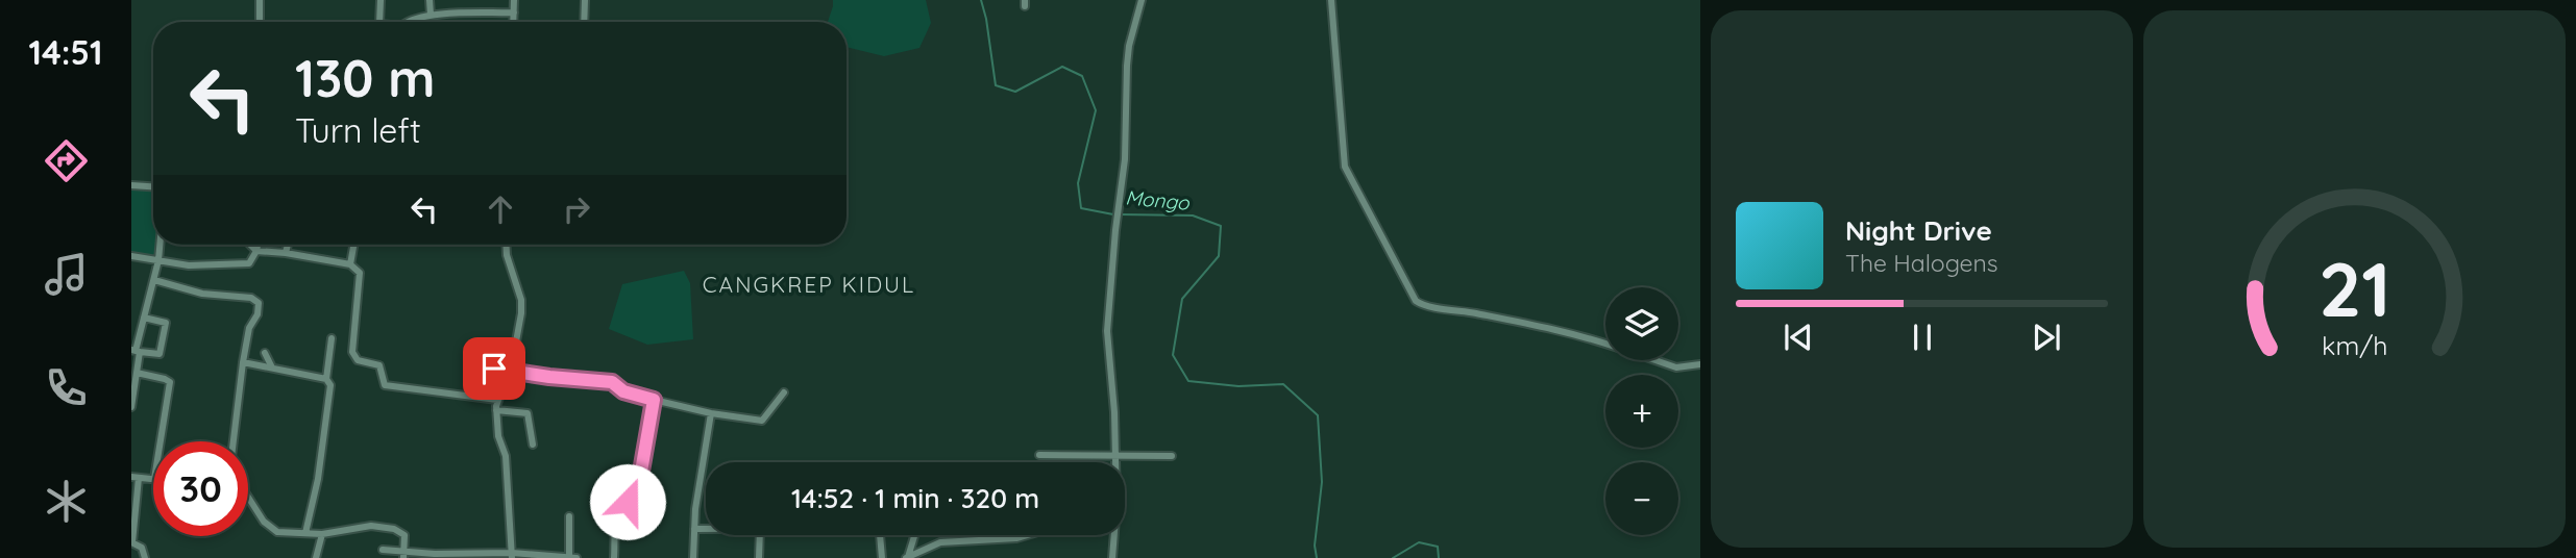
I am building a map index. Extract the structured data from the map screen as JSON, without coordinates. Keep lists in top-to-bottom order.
{
  "districts": ["CANGKREP KIDUL"],
  "water": ["Mongo"],
  "page": {
    "tabs": "14:51",
    "turn": ["130 m", "Turn left"],
    "song": ["Night Drive", "The Halogens"],
    "map_buttons": ["+", "−"],
    "limit": "30",
    "trip": "14:52 · 1 min · 320 m",
    "gauge": ["21", "km/h"]
  }
}
